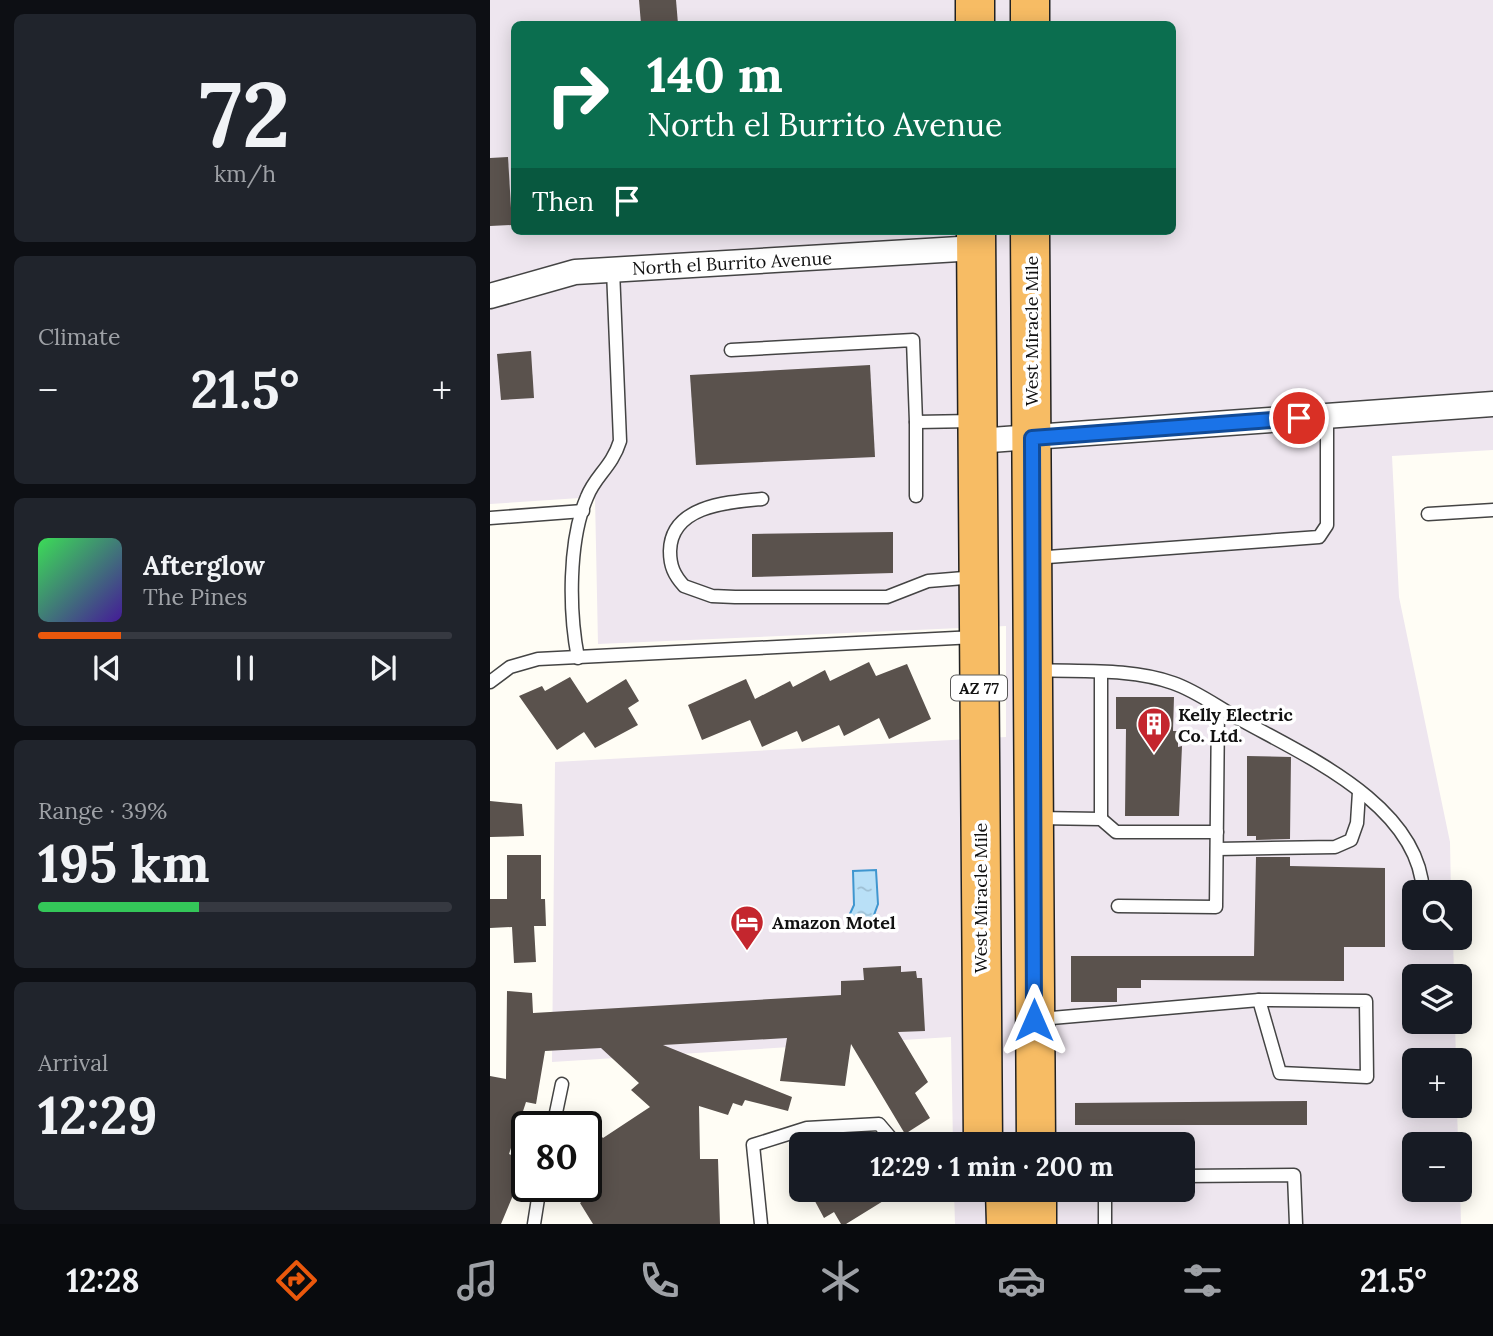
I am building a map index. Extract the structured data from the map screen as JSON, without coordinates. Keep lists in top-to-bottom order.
{
  "streets": {
    "highway": ["West Miracle Mile", "AZ 77"],
    "street": ["North el Burrito Avenue"]
  },
  "crossings": [
    ["North el Burrito Avenue", "West Miracle Mile"]
  ],
  "places": {
    "building": ["Kelly Electric Co. Ltd."],
    "hotel": ["Amazon Motel"]
  },
  "page": {
    "tile": [
      ["72", "km/h"],
      "Climate",
      ["Range · 39%", "195 km"],
      ["Arrival", "12:29"]
    ],
    "turn": ["140 m", "North el Burrito Avenue"],
    "then": "Then",
    "heat": ["−", "21.5°", "+"],
    "song": ["Afterglow", "The Pines"],
    "map_buttons": ["+", "−"],
    "limit": "80",
    "trip": "12:29 · 1 min · 200 m",
    "tabs": ["12:28", "21.5°"]
  }
}
